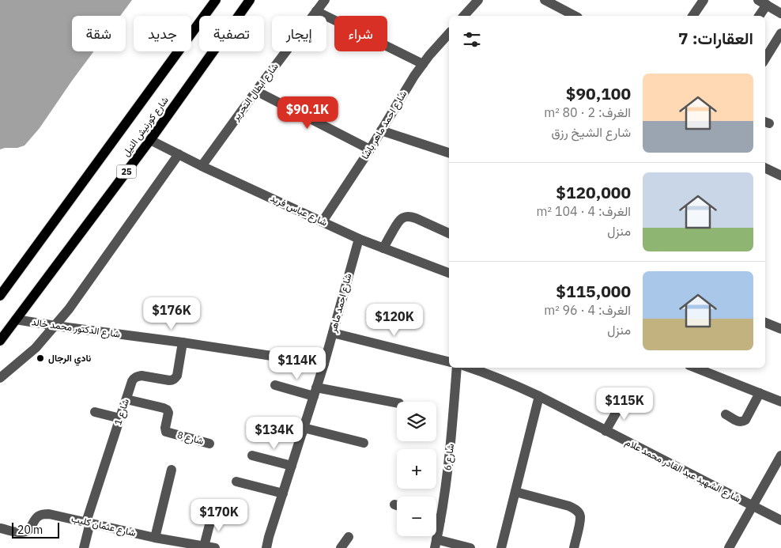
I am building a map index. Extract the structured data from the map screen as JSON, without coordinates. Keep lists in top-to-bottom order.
{
  "streets": {
    "main road": ["شارع كورنيش النيل", "25"],
    "street": [
      "شارع ابطال التحرير",
      "شارع احمد ماهر باشا",
      "شارع عباس فريد",
      "شارع احمد ماهر",
      "شارع الدكتور محمد خالد",
      "شارع 1",
      "شارع 8",
      "شارع 6",
      "شارع الشهيد عبد القادر محمد علام",
      "شارع عثمان كليب"
    ]
  },
  "crossings": [
    ["شارع ابطال التحرير", "شارع عباس فريد"],
    ["شارع احمد ماهر باشا", "شارع عباس فريد"],
    ["شارع كورنيش النيل", "شارع عباس فريد"],
    ["شارع كورنيش النيل", "شارع الدكتور محمد خالد"],
    ["شارع عباس فريد", "شارع احمد ماهر"],
    ["شارع احمد ماهر", "شارع الدكتور محمد خالد"],
    ["شارع الدكتور محمد خالد", "شارع 1"],
    ["شارع 1", "شارع 8"],
    ["شارع 1", "شارع عثمان كليب"]
  ],
  "places": ["نادي الرجال"],
  "scale_bar": "20 m",
  "page": {
    "chip": [
      "شراء",
      "إيجار",
      "تصفية",
      "جديد",
      "شقة"
    ],
    "heading": "العقارات: 7",
    "list": [
      {
        "name": "$90,100",
        "note": "الغرف: 2 · 80 m² · شارع الشيخ رزق"
      },
      {
        "name": "$120,000",
        "note": "الغرف: 4 · 104 m² · منزل"
      },
      {
        "name": "$115,000",
        "note": "الغرف: 4 · 96 m² · منزل"
      }
    ],
    "price": [
      "$90.1K",
      "$176K",
      "$120K",
      "$114K",
      "$115K",
      "$134K",
      "$170K"
    ],
    "map_buttons": ["+", "−"],
    "scale": "20 m"
  }
}
